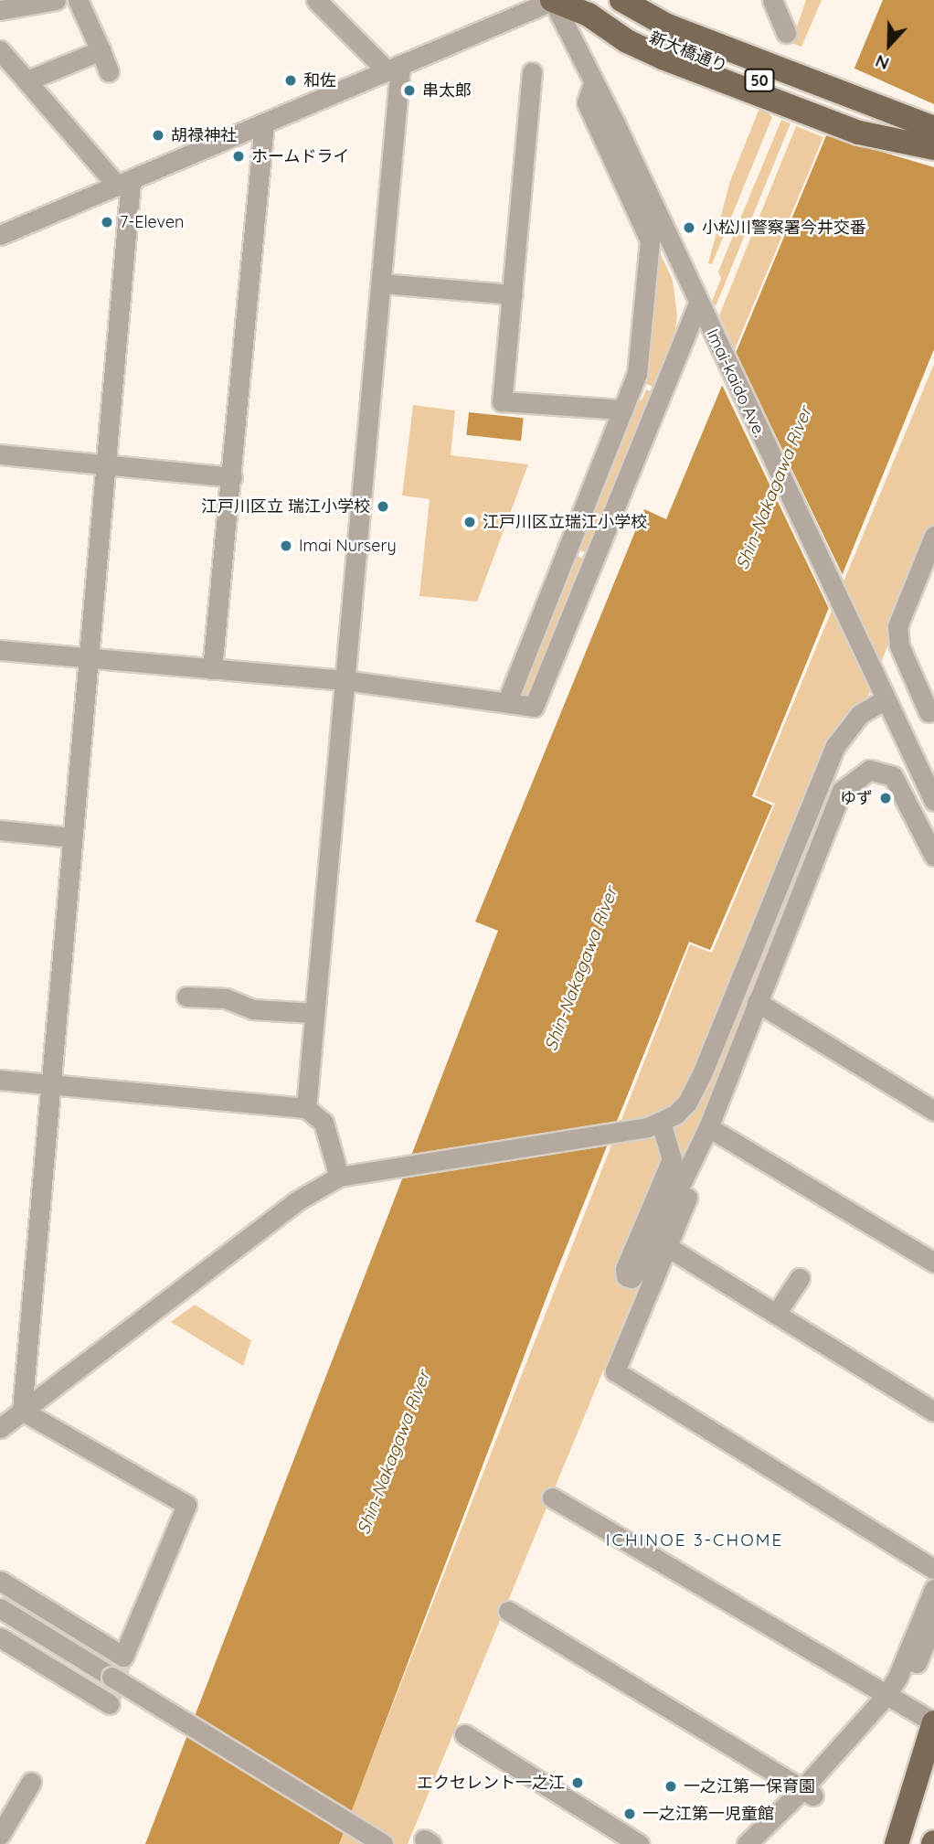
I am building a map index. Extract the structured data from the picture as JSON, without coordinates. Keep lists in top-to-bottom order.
{
  "streets": {
    "main road": ["新大橋通り", "50"],
    "street": ["Imai-kaido Ave."]
  },
  "crossings": [
    ["新大橋通り", "50"],
    ["50", "Imai-kaido Ave."]
  ],
  "districts": ["ICHINOE 3-CHOME"],
  "water": ["Shin-Nakagawa River"],
  "places": [
    "和佐",
    "串太郎",
    "胡禄神社",
    "ホームドライ",
    "7-Eleven",
    "小松川警察署今井交番",
    "江戸川区立 瑞江小学校",
    "江戸川区立瑞江小学校",
    "Imai Nursery",
    "ゆず",
    "エクセレント一之江",
    "一之江第一保育園",
    "一之江第一児童館"
  ],
  "north": "bottom"
}
